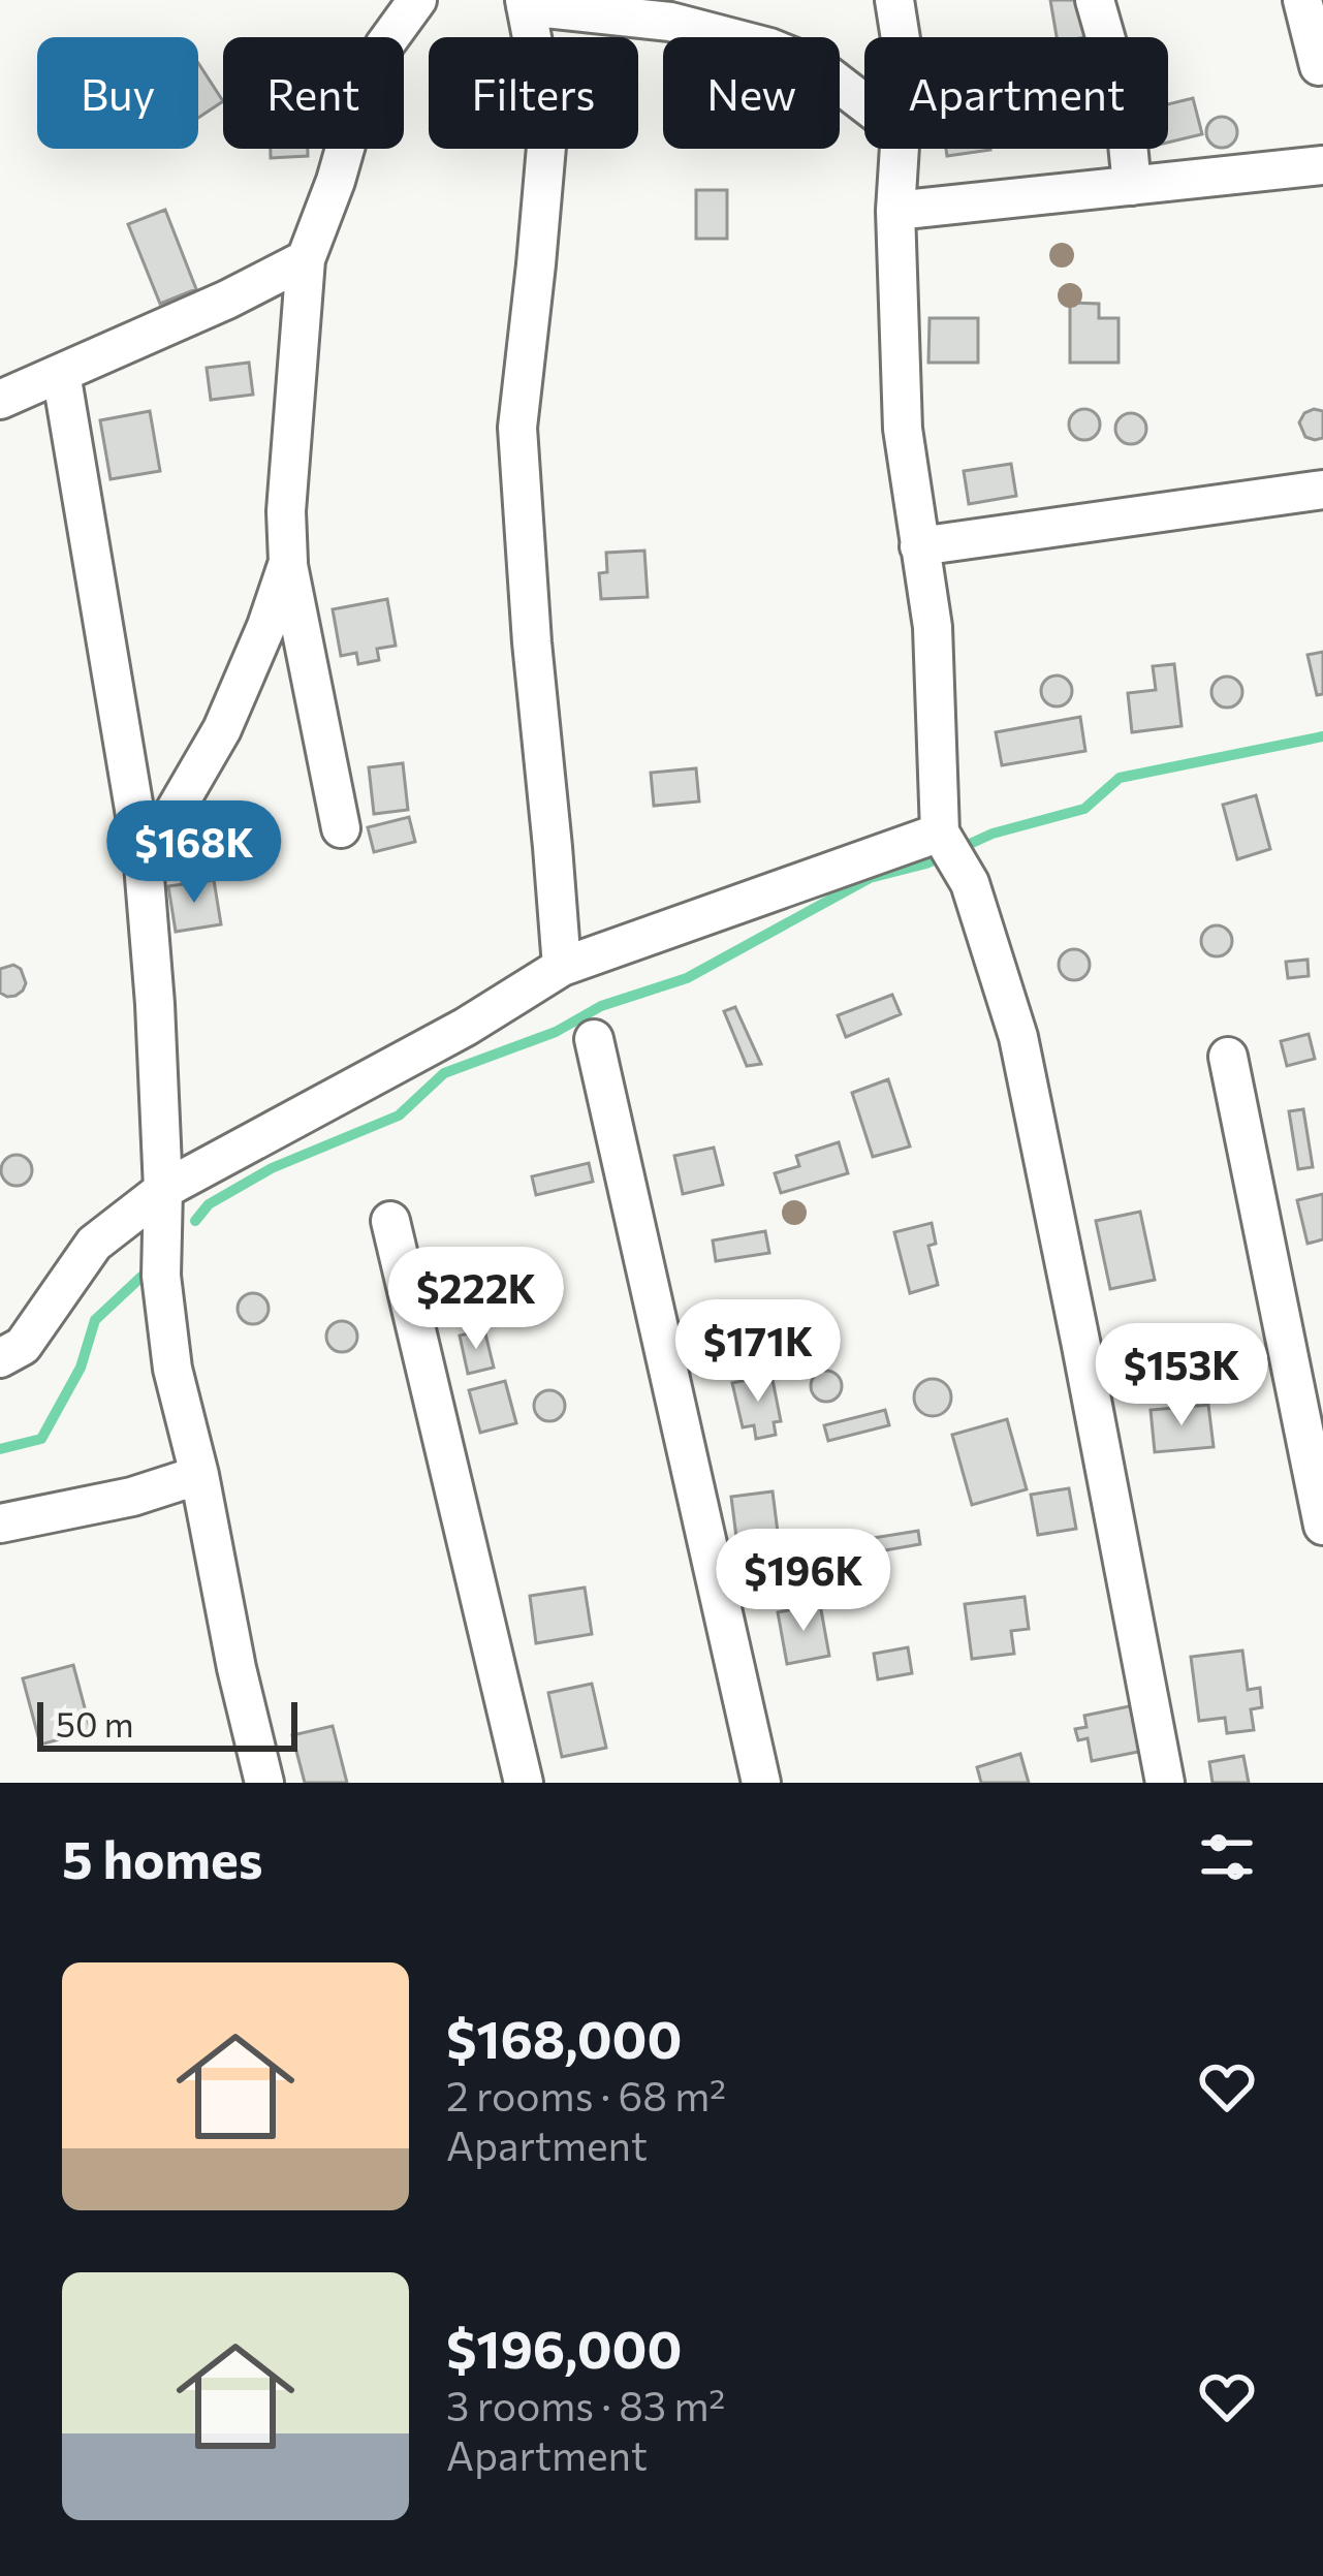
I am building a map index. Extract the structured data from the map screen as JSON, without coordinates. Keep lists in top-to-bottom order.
{
  "scale_bar": "50 m",
  "page": {
    "chip": [
      "Buy",
      "Rent",
      "Filters",
      "New",
      "Apartment"
    ],
    "price": [
      "$168K",
      "$222K",
      "$171K",
      "$153K",
      "$196K"
    ],
    "scale": "50 m",
    "heading": "5 homes",
    "list": [
      {
        "name": "$168,000",
        "note": "2 rooms · 68 m² · Apartment"
      },
      {
        "name": "$196,000",
        "note": "3 rooms · 83 m² · Apartment"
      }
    ]
  }
}
